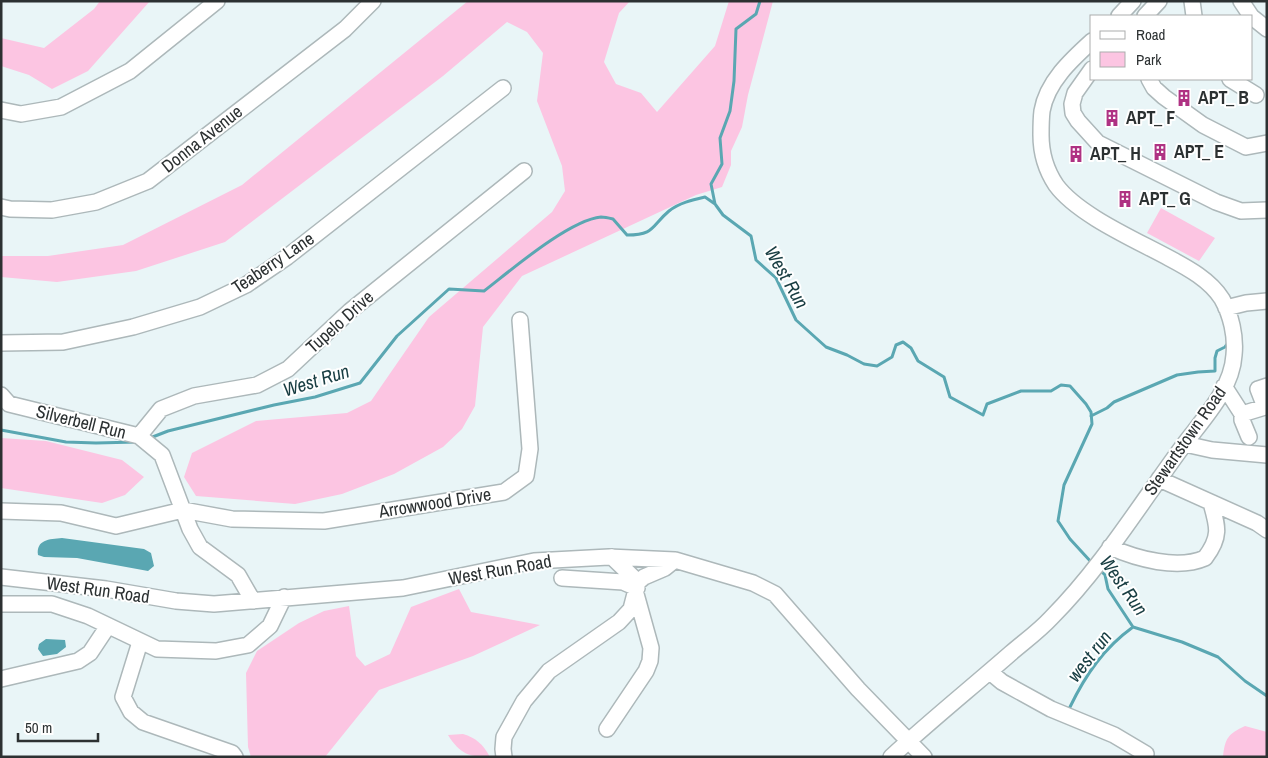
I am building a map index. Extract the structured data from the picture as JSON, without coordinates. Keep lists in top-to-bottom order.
{
  "streets": {
    "street": [
      "Donna Avenue",
      "Teaberry Lane",
      "Tupelo Drive",
      "Silverbell Run",
      "Stewartstown Road",
      "Arrowwood Drive",
      "West Run Road"
    ]
  },
  "crossings": [
    ["Tupelo Drive", "Silverbell Run"],
    ["Silverbell Run", "Arrowwood Drive"],
    ["Silverbell Run", "West Run Road"],
    ["Stewartstown Road", "West Run Road"]
  ],
  "water": ["West Run", "west run"],
  "places": {
    "building": [
      "APT_ B",
      "APT_ F",
      "APT_ E",
      "APT_ H",
      "APT_ G"
    ]
  },
  "legend": ["Road", "Park"],
  "scale_bar": "50 m"
}
